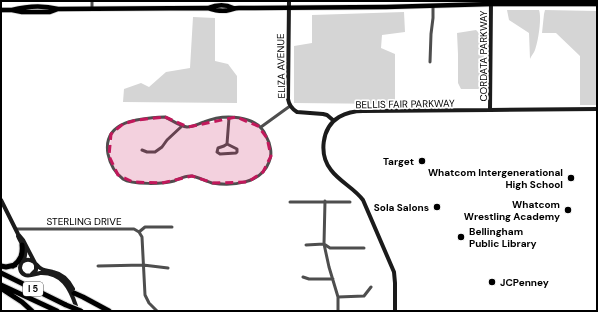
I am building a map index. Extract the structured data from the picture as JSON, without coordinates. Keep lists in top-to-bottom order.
{
  "streets": {
    "highway": ["I 5"],
    "street": [
      "CORDATA PARKWAY",
      "ELIZA AVENUE",
      "BELLIS FAIR PARKWAY",
      "STERLING DRIVE"
    ]
  },
  "crossings": [
    ["CORDATA PARKWAY", "BELLIS FAIR PARKWAY"],
    ["ELIZA AVENUE", "BELLIS FAIR PARKWAY"]
  ],
  "places": [
    "Target",
    "Whatcom Intergenerational High School",
    "Sola Salons",
    "Whatcom Wrestling Academy",
    "Bellingham Public Library",
    "JCPenney"
  ]
}
